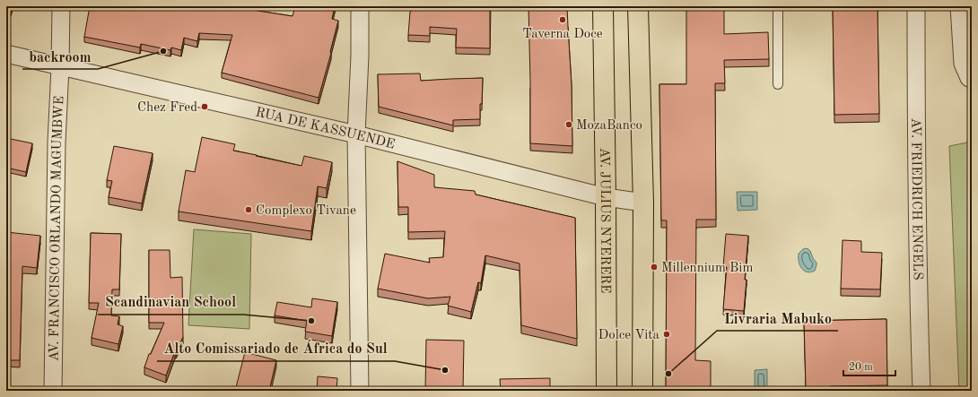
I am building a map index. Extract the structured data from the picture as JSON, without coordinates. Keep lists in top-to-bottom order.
{
  "streets": {
    "main road": ["AV. JULIUS NYERERE"],
    "street": ["RUA DE KASSUENDE", "AV. FRIEDRICH ENGELS", "AV. FRANCISCO ORLANDO MAGUMBWE"]
  },
  "crossings": [
    ["RUA DE KASSUENDE", "AV. JULIUS NYERERE"],
    ["RUA DE KASSUENDE", "AV. FRANCISCO ORLANDO MAGUMBWE"]
  ],
  "places": [
    "Taverna Doce",
    "backroom",
    "Chez Fred",
    "MozaBanco",
    "Complexo Tivane",
    "Millennium Bim",
    "Scandinavian School",
    "Dolce Vita",
    "Alto Comissariado de África do Sul",
    "Livraria Mabuko"
  ],
  "scale_bar": "20 m"
}
